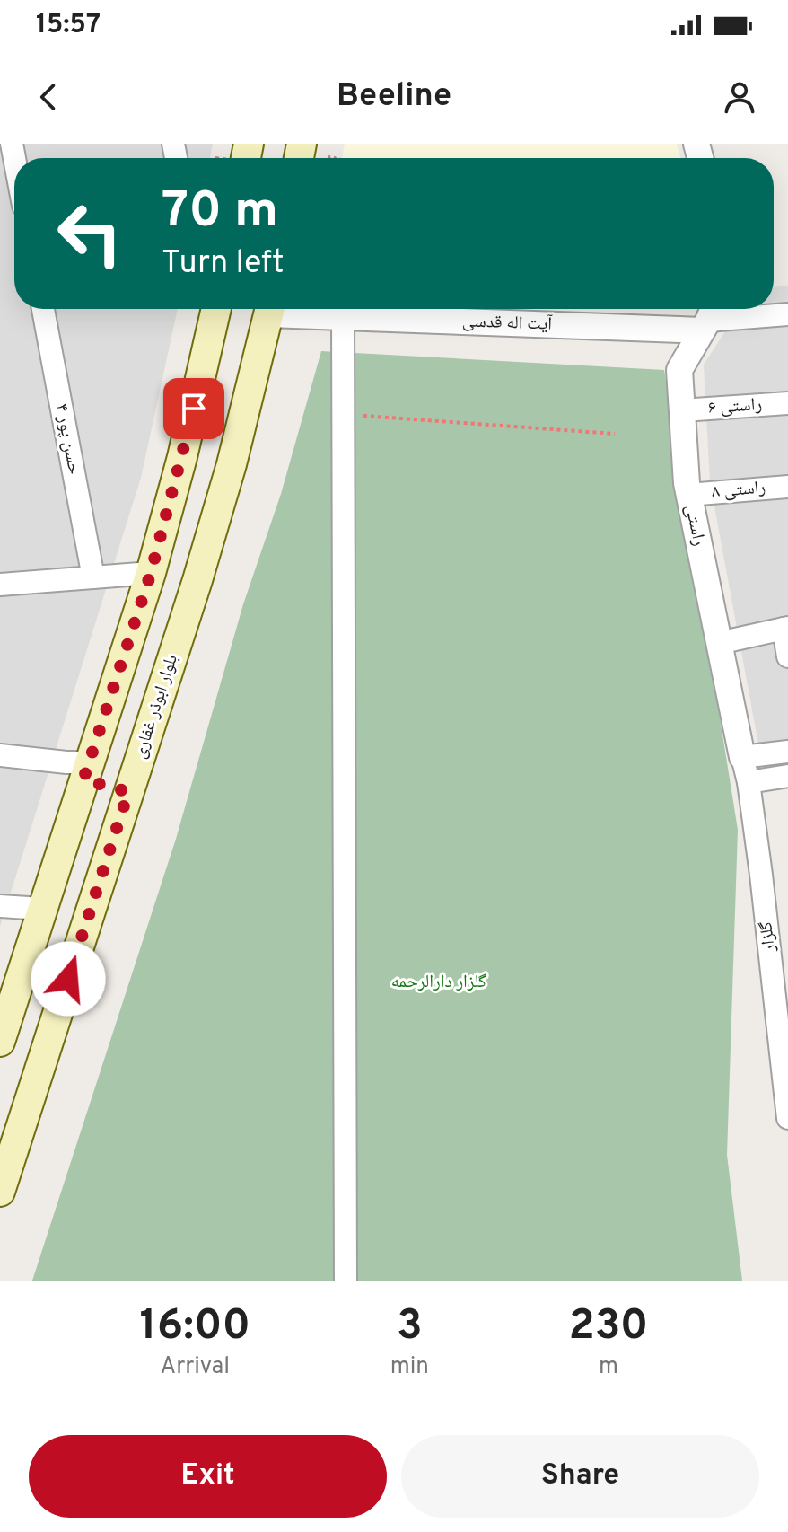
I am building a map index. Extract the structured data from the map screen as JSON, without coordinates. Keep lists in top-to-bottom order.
{
  "streets": {
    "main road": ["بلوار ابوذر غفاری"],
    "street": [
      "آیت اله قدسی",
      "راستی ۶",
      "۴ حسن پور",
      "راستی ۸",
      "راستی",
      "گلزار"
    ]
  },
  "crossings": [
    ["آیت اله قدسی", "راستی"],
    ["راستی ۶", "راستی"],
    ["راستی ۸", "راستی"],
    ["راستی", "گلزار"]
  ],
  "parks": ["گلزار دارالرحمه"],
  "page": {
    "status": "15:57",
    "header": "Beeline",
    "turn": ["70 m", "Turn left"],
    "eta": [
      "16:00",
      "Arrival",
      "3",
      "min",
      "230",
      "m"
    ],
    "buttons": ["Exit", "Share"]
  }
}
